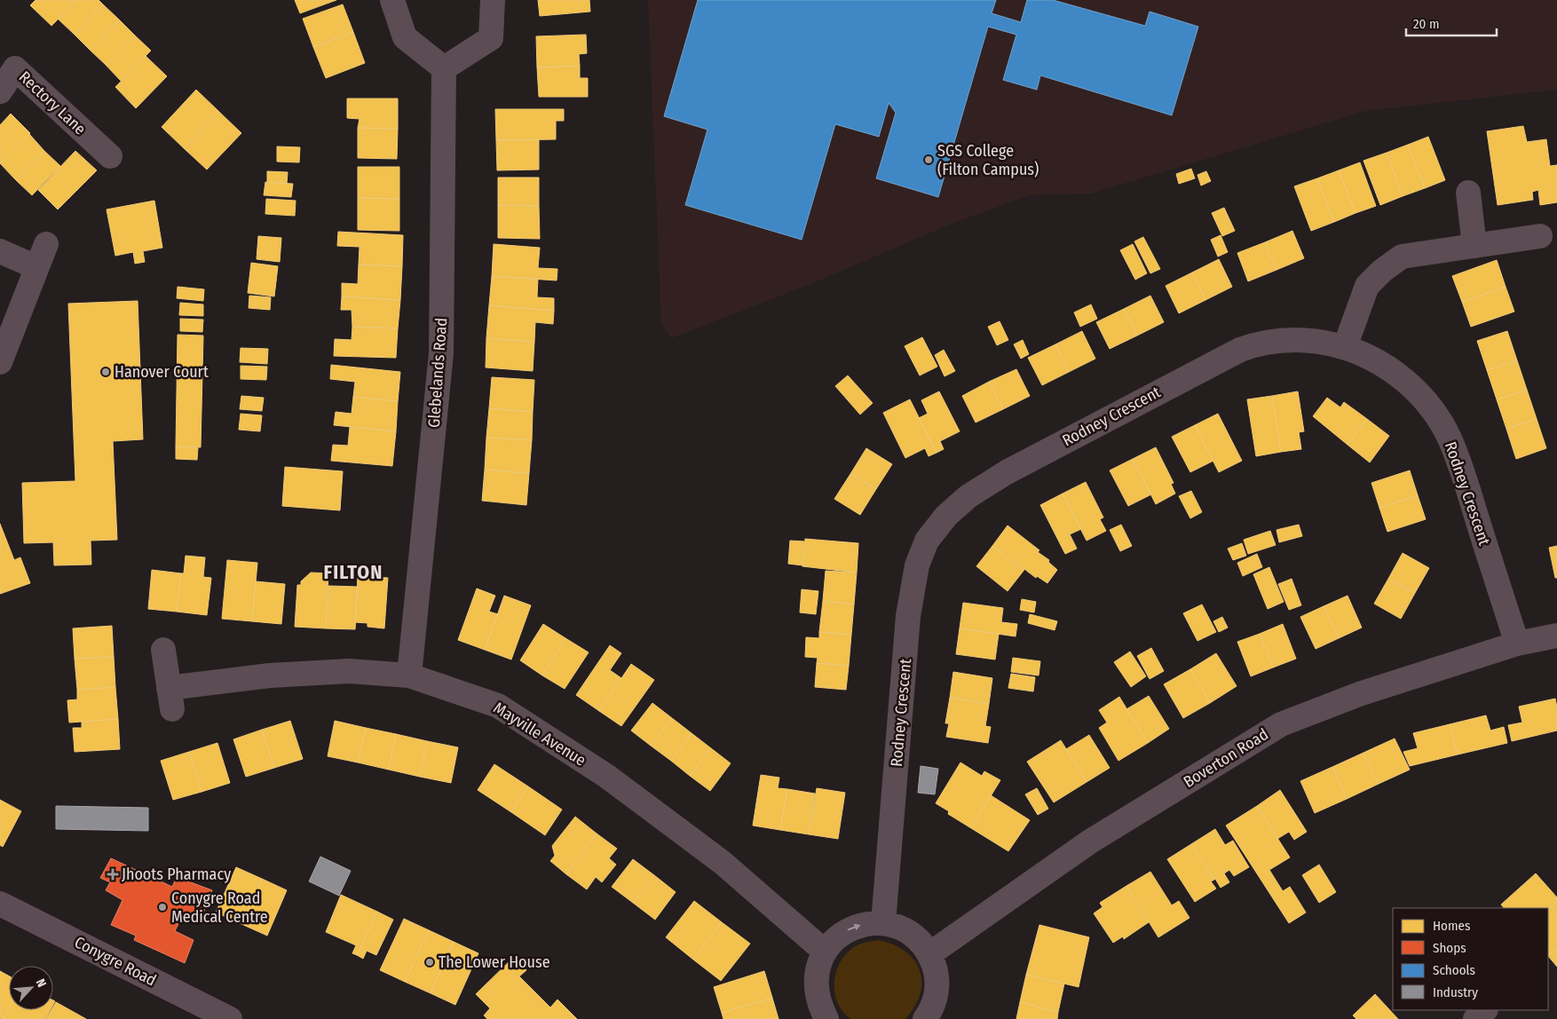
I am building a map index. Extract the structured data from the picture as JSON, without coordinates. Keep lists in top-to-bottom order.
{
  "streets": {
    "street": [
      "Rectory Lane",
      "Glebelands Road",
      "Rodney Crescent",
      "Mayville Avenue",
      "Boverton Road",
      "Conygre Road"
    ]
  },
  "crossings": [
    ["Glebelands Road", "Mayville Avenue"],
    ["Rodney Crescent", "Boverton Road"]
  ],
  "districts": ["FILTON"],
  "places": {
    "other": [
      "SGS College (Filton Campus)",
      "Hanover Court",
      "Conygre Road Medical Centre",
      "The Lower House"
    ],
    "health": ["Jhoots Pharmacy"]
  },
  "legend": [
    "Homes",
    "Shops",
    "Schools",
    "Industry"
  ],
  "scale_bar": "20 m",
  "north": "top right"
}
